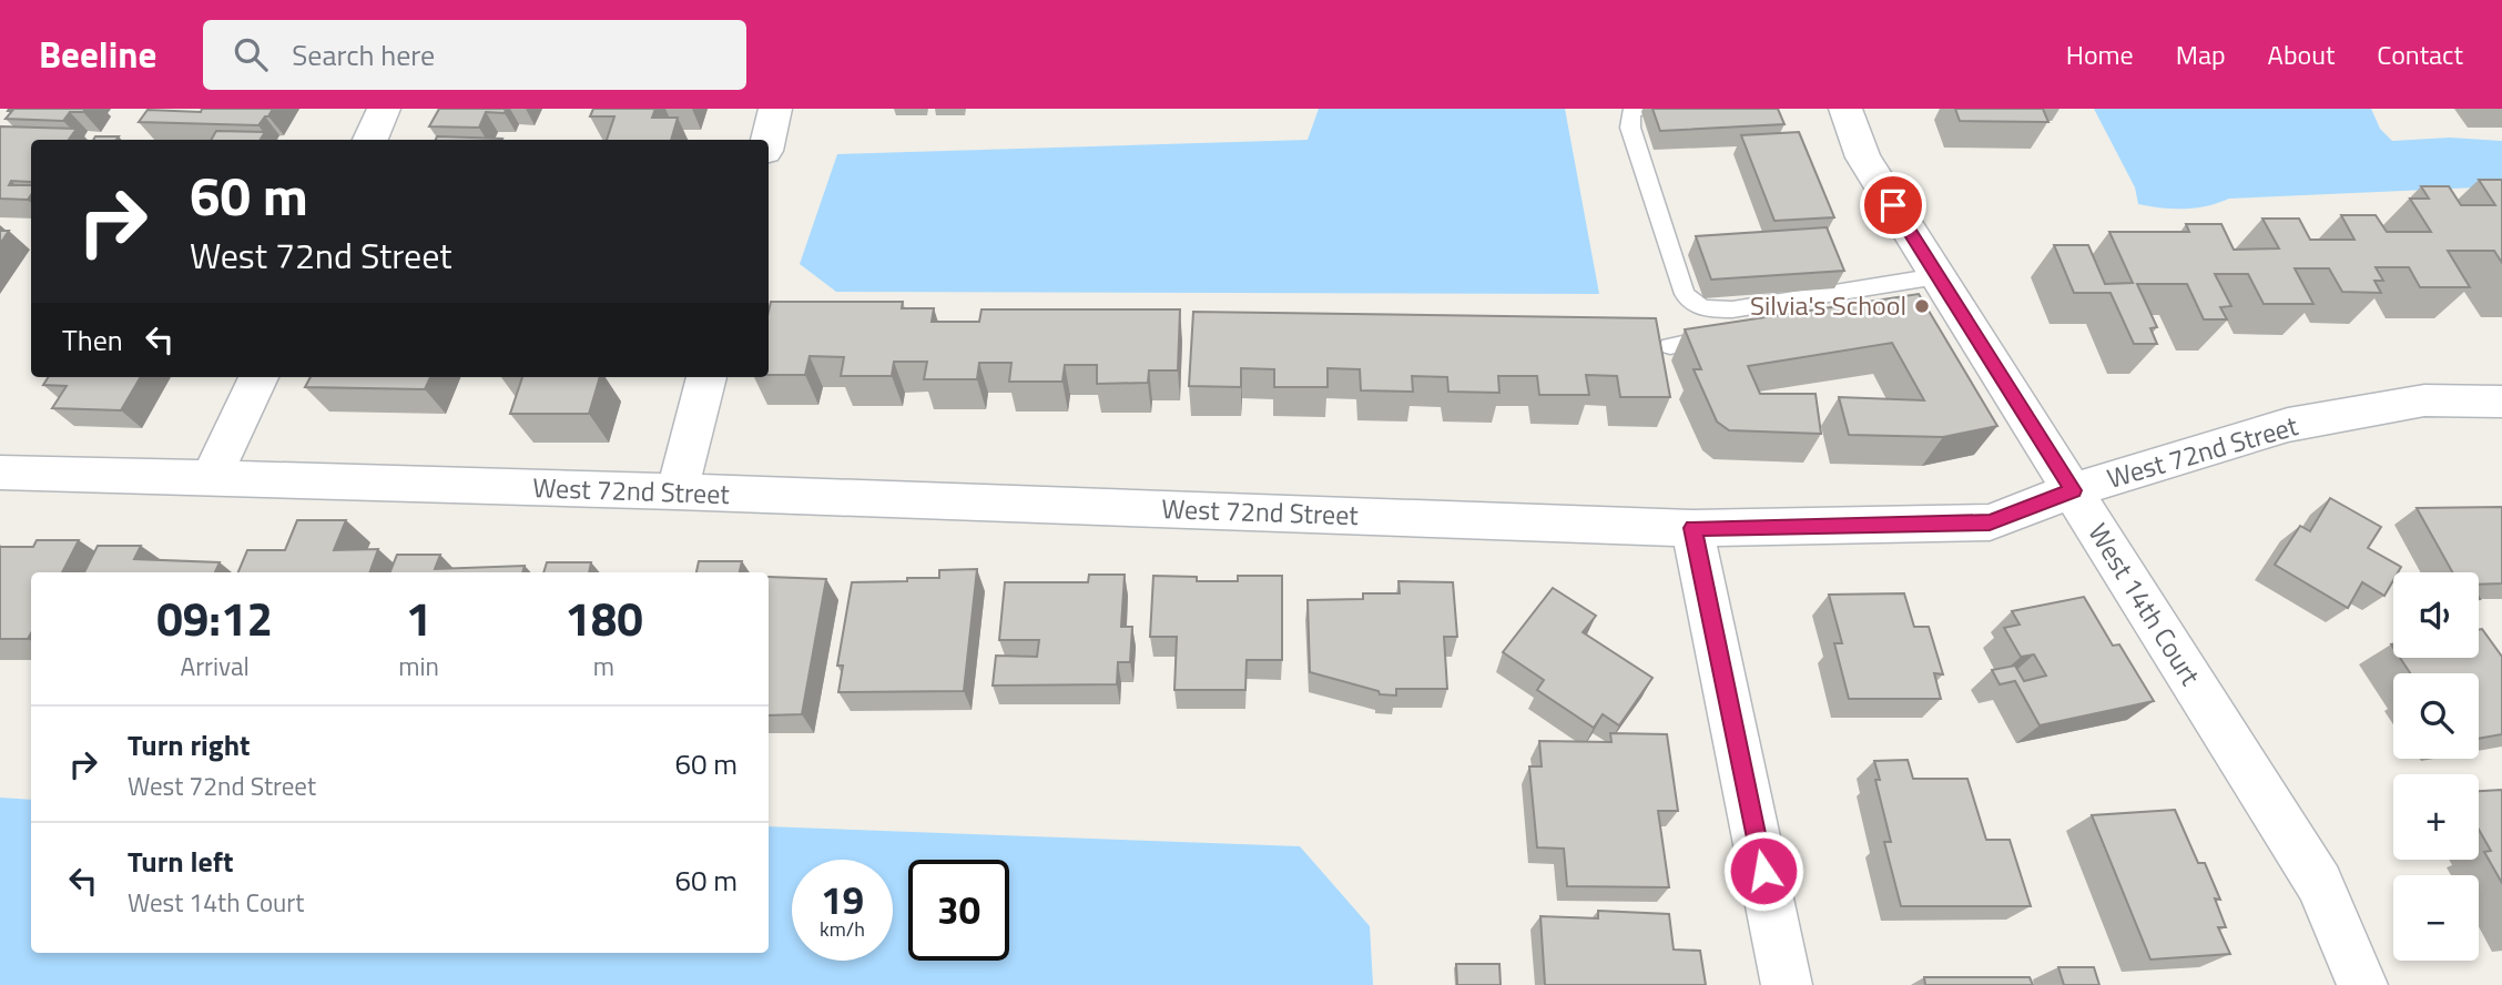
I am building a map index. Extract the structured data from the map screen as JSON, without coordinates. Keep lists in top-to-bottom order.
{
  "streets": {
    "street": ["West 72nd Street", "West 14th Court"]
  },
  "crossings": [
    ["West 72nd Street", "West 14th Court"]
  ],
  "places": ["Silvia's School"],
  "page": {
    "header": "Beeline",
    "search": "Search here",
    "nav": [
      "Home",
      "Map",
      "About",
      "Contact"
    ],
    "turn": ["60 m", "West 72nd Street"],
    "then": "Then",
    "map_buttons": ["+", "−"],
    "eta": [
      "09:12",
      "Arrival",
      "1",
      "min",
      "180",
      "m"
    ],
    "list": [
      {
        "name": "Turn right",
        "note": "West 72nd Street",
        "value": "60 m"
      },
      {
        "name": "Turn left",
        "note": "West 14th Court",
        "value": "60 m"
      }
    ],
    "speed": "19 km/h",
    "limit": "30"
  }
}
